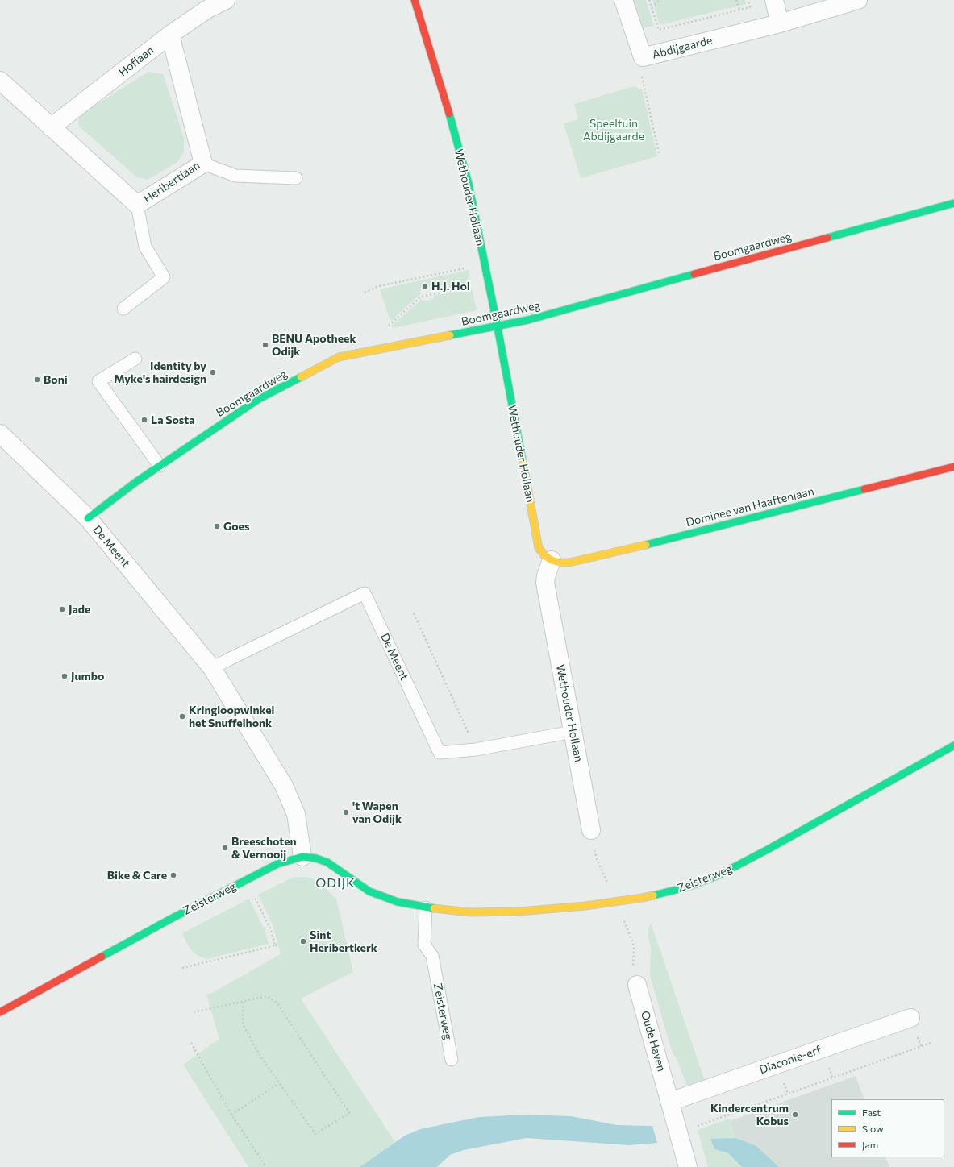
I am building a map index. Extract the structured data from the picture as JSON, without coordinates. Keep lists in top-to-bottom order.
{
  "streets": {
    "street": [
      "Abdijgaarde",
      "Hoflaan",
      "Heribertlaan",
      "Wethouder Hollaan",
      "Boomgaardweg",
      "Dominee van Haaftenlaan",
      "De Meent",
      "Zeisterweg",
      "Oude Haven",
      "Diaconie-erf"
    ]
  },
  "crossings": [
    ["Hoflaan", "Heribertlaan"],
    ["Wethouder Hollaan", "Boomgaardweg"],
    ["Wethouder Hollaan", "Dominee van Haaftenlaan"],
    ["Wethouder Hollaan", "De Meent"],
    ["Boomgaardweg", "De Meent"],
    ["De Meent", "Zeisterweg"],
    ["Oude Haven", "Diaconie-erf"]
  ],
  "districts": ["ODIJK"],
  "parks": ["Speeltuin Abdijgaarde"],
  "places": [
    "H.J. Hol",
    "BENU Apotheek Odijk",
    "Identity by Myke's hairdesign",
    "Boni",
    "La Sosta",
    "Goes",
    "Jade",
    "Jumbo",
    "Kringloopwinkel het Snuffelhonk",
    "'t Wapen van Odijk",
    "Breeschoten & Vernooij",
    "Bike & Care",
    "Sint Heribertkerk",
    "Kindercentrum Kobus"
  ],
  "legend": ["Fast", "Slow", "Jam"]
}
